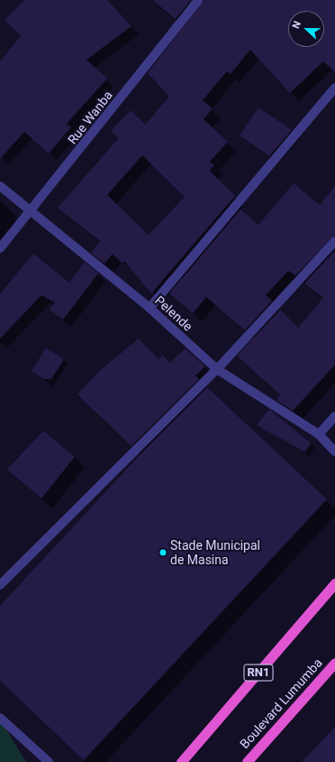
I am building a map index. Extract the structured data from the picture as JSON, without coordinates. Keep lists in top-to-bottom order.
{
  "streets": {
    "highway": ["RN1", "Boulevard Lumumba"],
    "street": ["Rue Wanba", "Pelende"]
  },
  "crossings": [
    ["Rue Wanba", "Pelende"]
  ],
  "places": ["Stade Municipal de Masina"],
  "north": "left"
}
